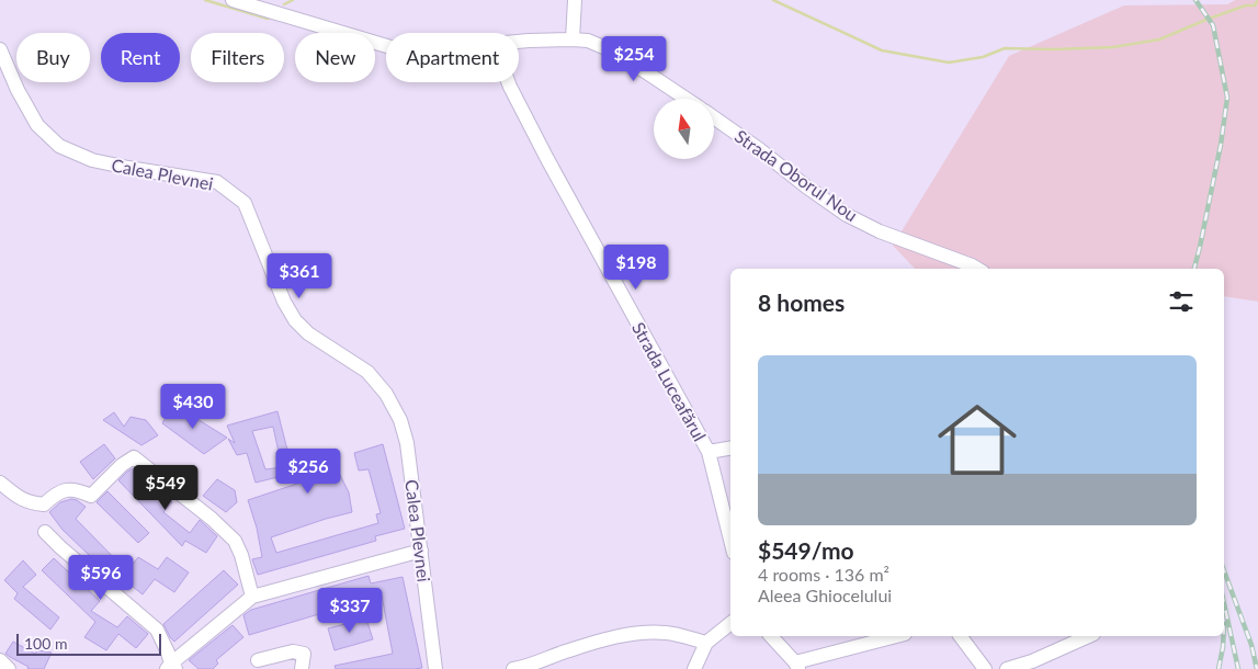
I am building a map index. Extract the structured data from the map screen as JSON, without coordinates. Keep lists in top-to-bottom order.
{
  "streets": {
    "street": ["Calea Plevnei", "Strada Oborul Nou", "Strada Luceafărul"]
  },
  "scale_bar": "100 m",
  "north": "top",
  "page": {
    "chip": [
      "Buy",
      "Rent",
      "Filters",
      "New",
      "Apartment"
    ],
    "price": [
      "$254",
      "$198",
      "$361",
      "$430",
      "$256",
      "$549",
      "$596",
      "$337"
    ],
    "heading": "8 homes",
    "list": [
      {
        "name": "$549/mo",
        "note": "4 rooms · 136 m² · Aleea Ghiocelului"
      }
    ],
    "scale": "100 m"
  }
}
